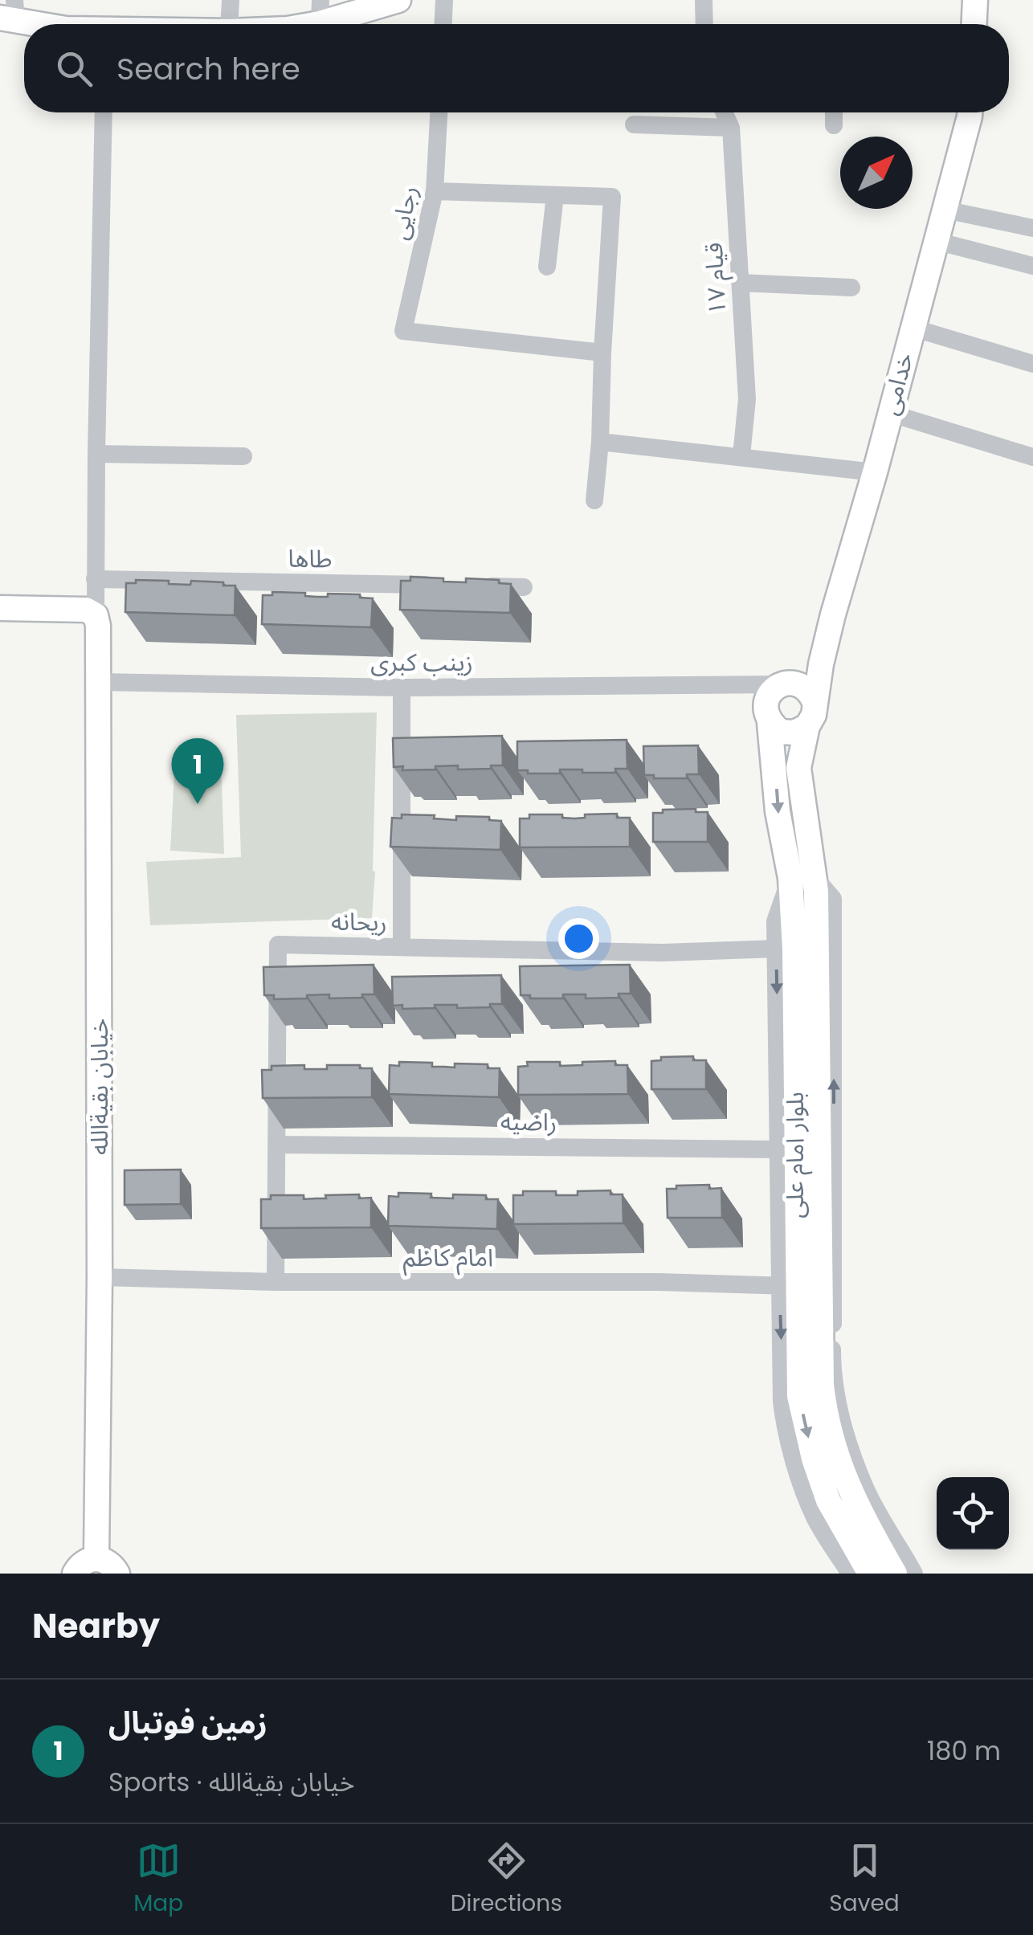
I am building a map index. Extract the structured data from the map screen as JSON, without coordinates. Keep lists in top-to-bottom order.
{
  "streets": {
    "street": [
      "رجایی",
      "قیام ۱۷",
      "خدامی",
      "طاها",
      "زینب کبری",
      "ریحانه",
      "خیابان بقیةالله",
      "راضیه",
      "بلوار امام علی",
      "امام کاظم"
    ]
  },
  "crossings": [
    ["خدامی", "زینب کبری"],
    ["خدامی", "بلوار امام علی"],
    ["زینب کبری", "خیابان بقیةالله"],
    ["زینب کبری", "بلوار امام علی"],
    ["ریحانه", "راضیه"],
    ["ریحانه", "امام کاظم"],
    ["خیابان بقیةالله", "امام کاظم"],
    ["بلوار امام علی", "امام کاظم"]
  ],
  "north": "top right",
  "page": {
    "search": "Search here",
    "pins": "1",
    "heading": "Nearby",
    "list": [
      {
        "mark": "1",
        "name": "زمین فوتبال",
        "note": "Sports · خیابان بقیةالله",
        "value": "180 m"
      }
    ],
    "nav": ["Map", "Directions", "Saved"]
  }
}
